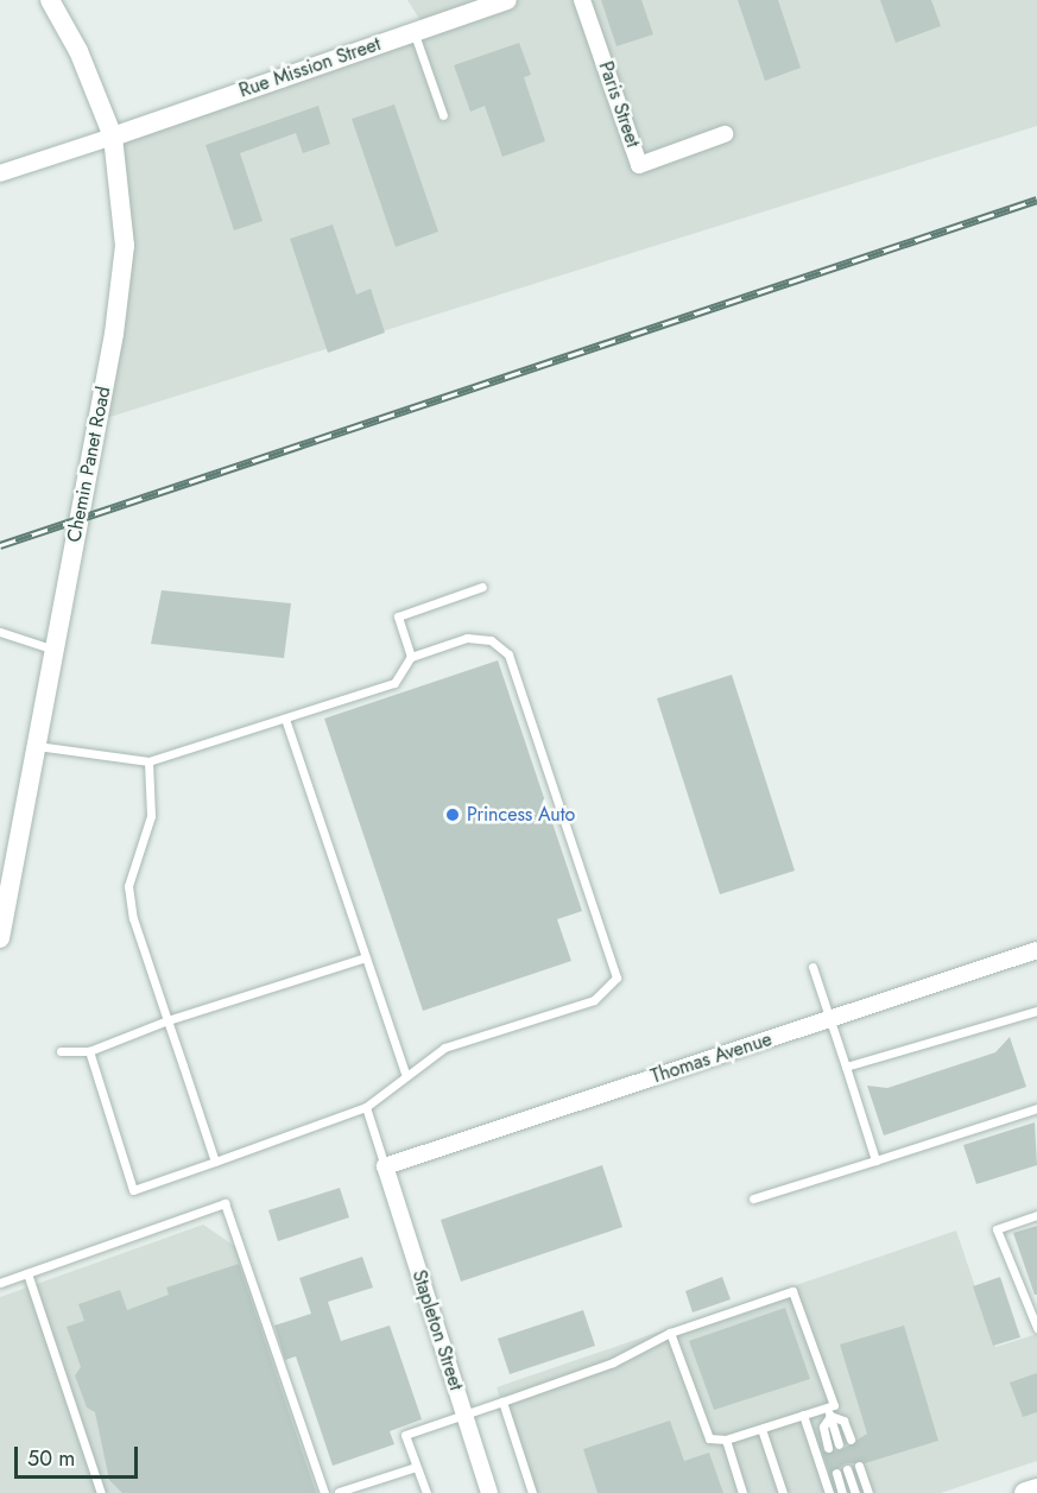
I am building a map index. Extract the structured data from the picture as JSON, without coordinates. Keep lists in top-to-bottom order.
{
  "streets": {
    "street": [
      "Rue Mission Street",
      "Paris Street",
      "Chemin Panet Road",
      "Thomas Avenue",
      "Stapleton Street"
    ]
  },
  "crossings": [
    ["Rue Mission Street", "Chemin Panet Road"],
    ["Thomas Avenue", "Stapleton Street"]
  ],
  "places": ["Princess Auto"],
  "scale_bar": "50 m"
}
